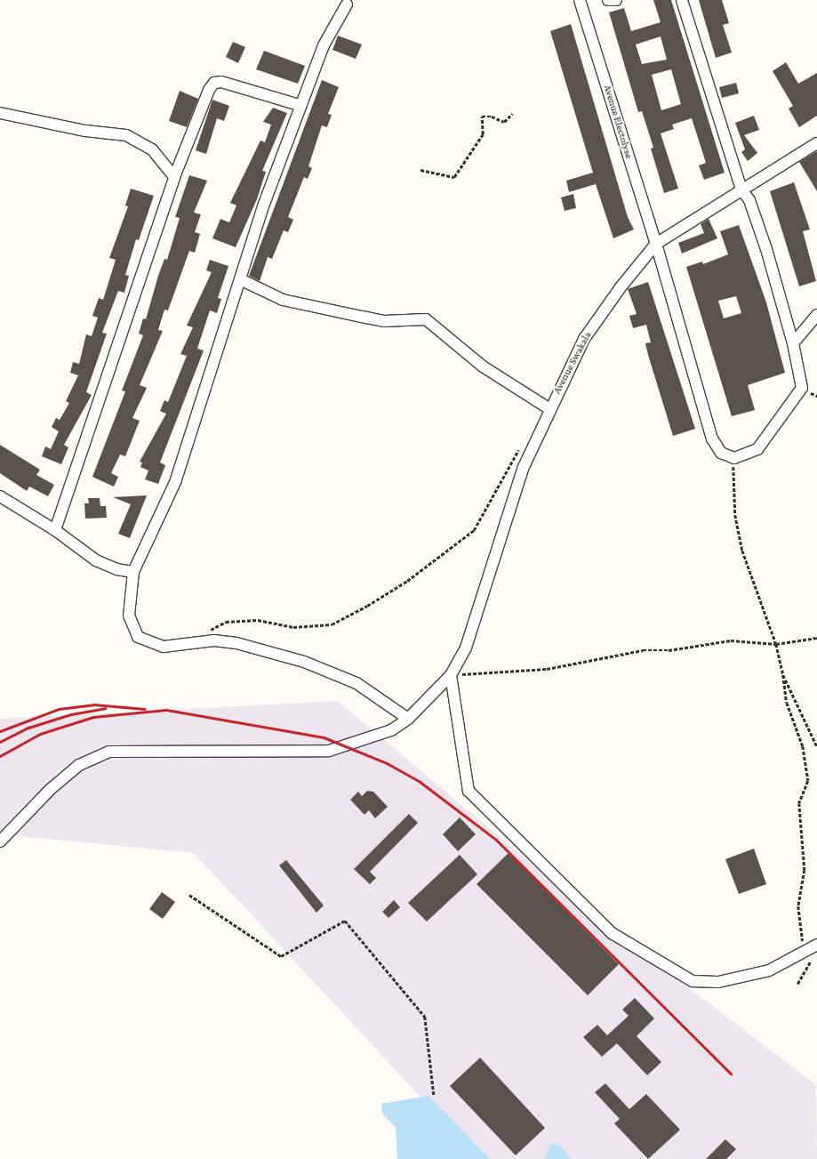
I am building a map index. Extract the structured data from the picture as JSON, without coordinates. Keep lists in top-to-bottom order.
{
  "streets": {
    "street": ["Avenue Electolyse", "Avenue Swakala"]
  },
  "crossings": [
    ["Avenue Electolyse", "Avenue Swakala"]
  ]
}
